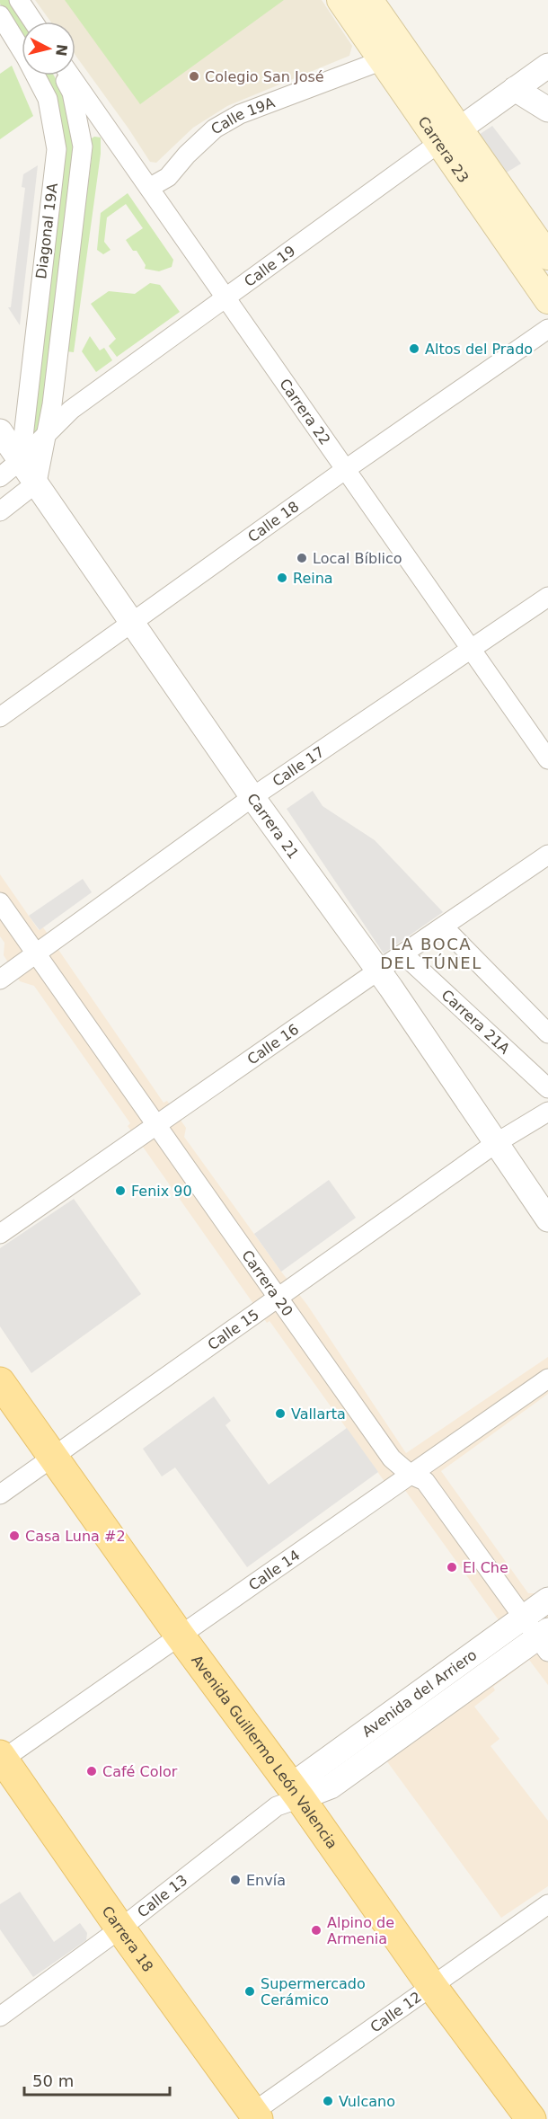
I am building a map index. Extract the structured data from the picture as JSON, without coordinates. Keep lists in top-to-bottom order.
{
  "streets": {
    "main road": ["Carrera 23", "Avenida Guillermo León Valencia", "Carrera 18"],
    "street": [
      "Calle 19A",
      "Diagonal 19A",
      "Calle 19",
      "Carrera 22",
      "Calle 18",
      "Calle 17",
      "Carrera 21",
      "Carrera 21A",
      "Calle 16",
      "Carrera 20",
      "Calle 15",
      "Calle 14",
      "Avenida del Arriero",
      "Calle 13",
      "Calle 12"
    ]
  },
  "crossings": [
    ["Calle 19A", "Carrera 23"],
    ["Calle 19A", "Carrera 22"],
    ["Carrera 23", "Calle 19"],
    ["Diagonal 19A", "Calle 19"],
    ["Diagonal 19A", "Carrera 21"],
    ["Calle 19", "Carrera 22"],
    ["Calle 19", "Carrera 21"],
    ["Carrera 22", "Calle 18"],
    ["Carrera 22", "Calle 17"],
    ["Calle 18", "Carrera 21"],
    ["Calle 17", "Carrera 21"],
    ["Calle 17", "Carrera 20"],
    ["Carrera 21", "Calle 16"],
    ["Carrera 21", "Calle 15"],
    ["Carrera 21A", "Calle 16"],
    ["Calle 16", "Carrera 20"],
    ["Carrera 20", "Calle 15"],
    ["Carrera 20", "Calle 14"],
    ["Carrera 20", "Avenida del Arriero"],
    ["Calle 15", "Avenida Guillermo León Valencia"],
    ["Calle 14", "Avenida Guillermo León Valencia"],
    ["Calle 14", "Carrera 18"],
    ["Avenida del Arriero", "Avenida Guillermo León Valencia"],
    ["Avenida del Arriero", "Calle 13"],
    ["Avenida Guillermo León Valencia", "Calle 13"],
    ["Avenida Guillermo León Valencia", "Calle 12"],
    ["Calle 13", "Carrera 18"],
    ["Carrera 18", "Calle 12"]
  ],
  "districts": ["LA BOCA DEL TÚNEL"],
  "places": [
    "Colegio San José",
    "Altos del Prado",
    "Local Bíblico",
    "Reina",
    "Fenix 90",
    "Vallarta",
    "Casa Luna #2",
    "El Che",
    "Café Color",
    "Envía",
    "Alpino de Armenia",
    "Supermercado Cerámico",
    "Vulcano"
  ],
  "scale_bar": "50 m",
  "north": "right"
}
